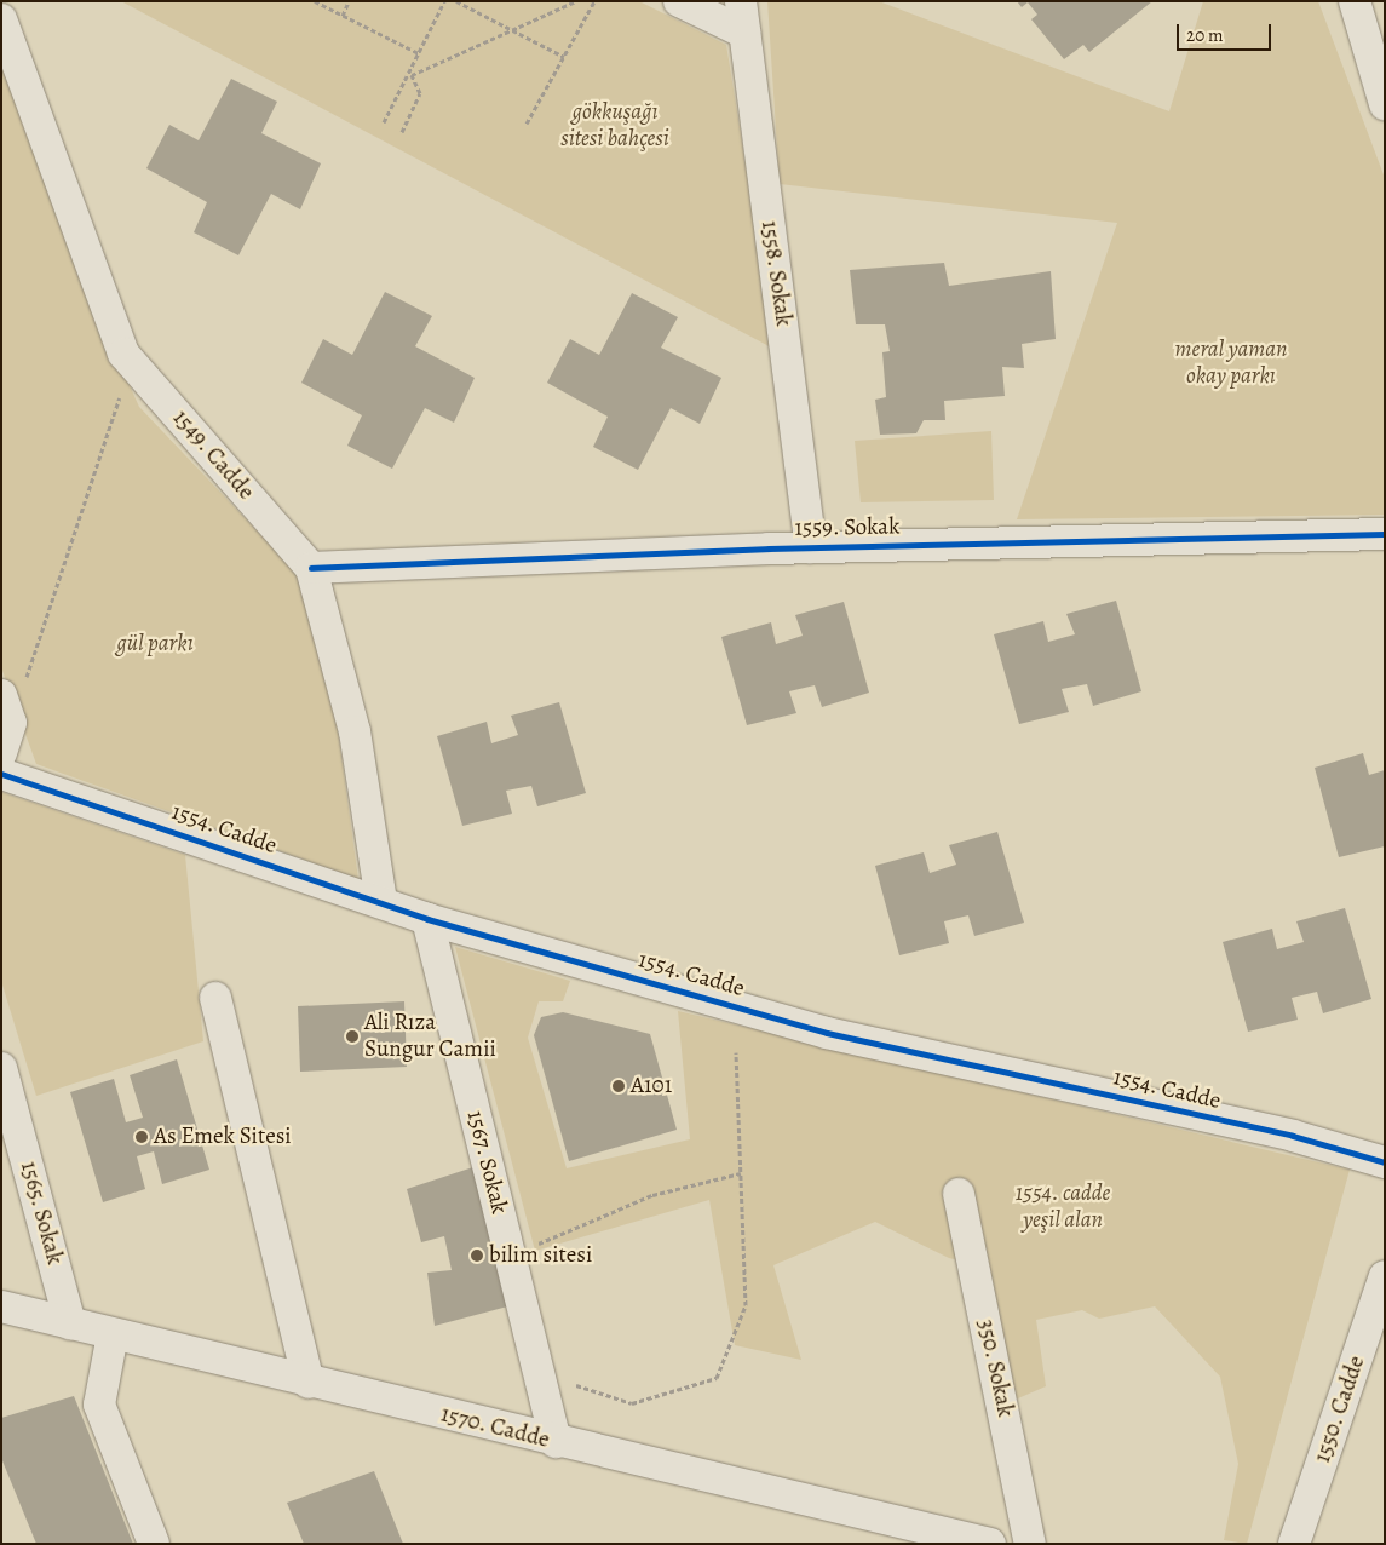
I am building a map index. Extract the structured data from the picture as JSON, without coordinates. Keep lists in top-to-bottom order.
{
  "streets": {
    "street": [
      "1558. Sokak",
      "1549. Cadde",
      "1559. Sokak",
      "1554. Cadde",
      "1567. Sokak",
      "1565. Sokak",
      "350. Sokak",
      "1550. Cadde",
      "1570. Cadde"
    ]
  },
  "crossings": [
    ["1558. Sokak", "1559. Sokak"],
    ["1549. Cadde", "1559. Sokak"],
    ["1549. Cadde", "1554. Cadde"],
    ["1554. Cadde", "1567. Sokak"],
    ["1567. Sokak", "1570. Cadde"],
    ["1565. Sokak", "1570. Cadde"]
  ],
  "parks": [
    "gökkuşağı sitesi bahçesi",
    "meral yaman okay parkı",
    "gül parkı",
    "1554. cadde yeşil alan"
  ],
  "places": [
    "Ali Rıza Sungur Camii",
    "A101",
    "As Emek Sitesi",
    "bilim sitesi"
  ],
  "scale_bar": "20 m"
}
